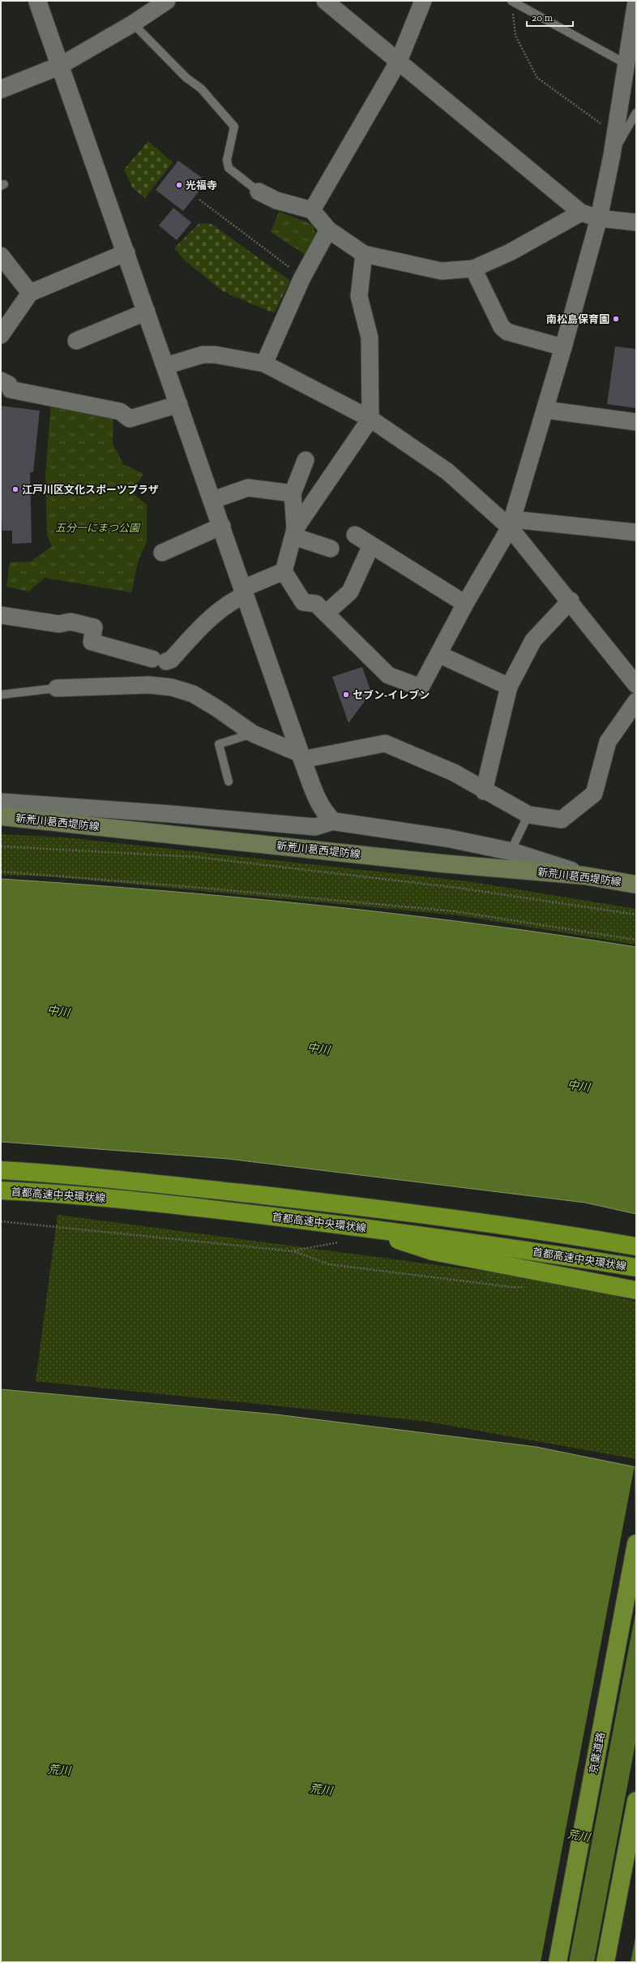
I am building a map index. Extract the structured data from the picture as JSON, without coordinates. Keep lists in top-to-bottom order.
{
  "streets": {
    "highway": ["首都高速中央環状線", "京葉道路"],
    "main road": ["新荒川葛西堤防線"]
  },
  "water": ["中川", "荒川"],
  "parks": ["五分一にまつ公園"],
  "places": [
    "光福寺",
    "南松島保育園",
    "江戸川区文化スポーツプラザ",
    "セブン-イレブン"
  ],
  "scale_bar": "20 m"
}
